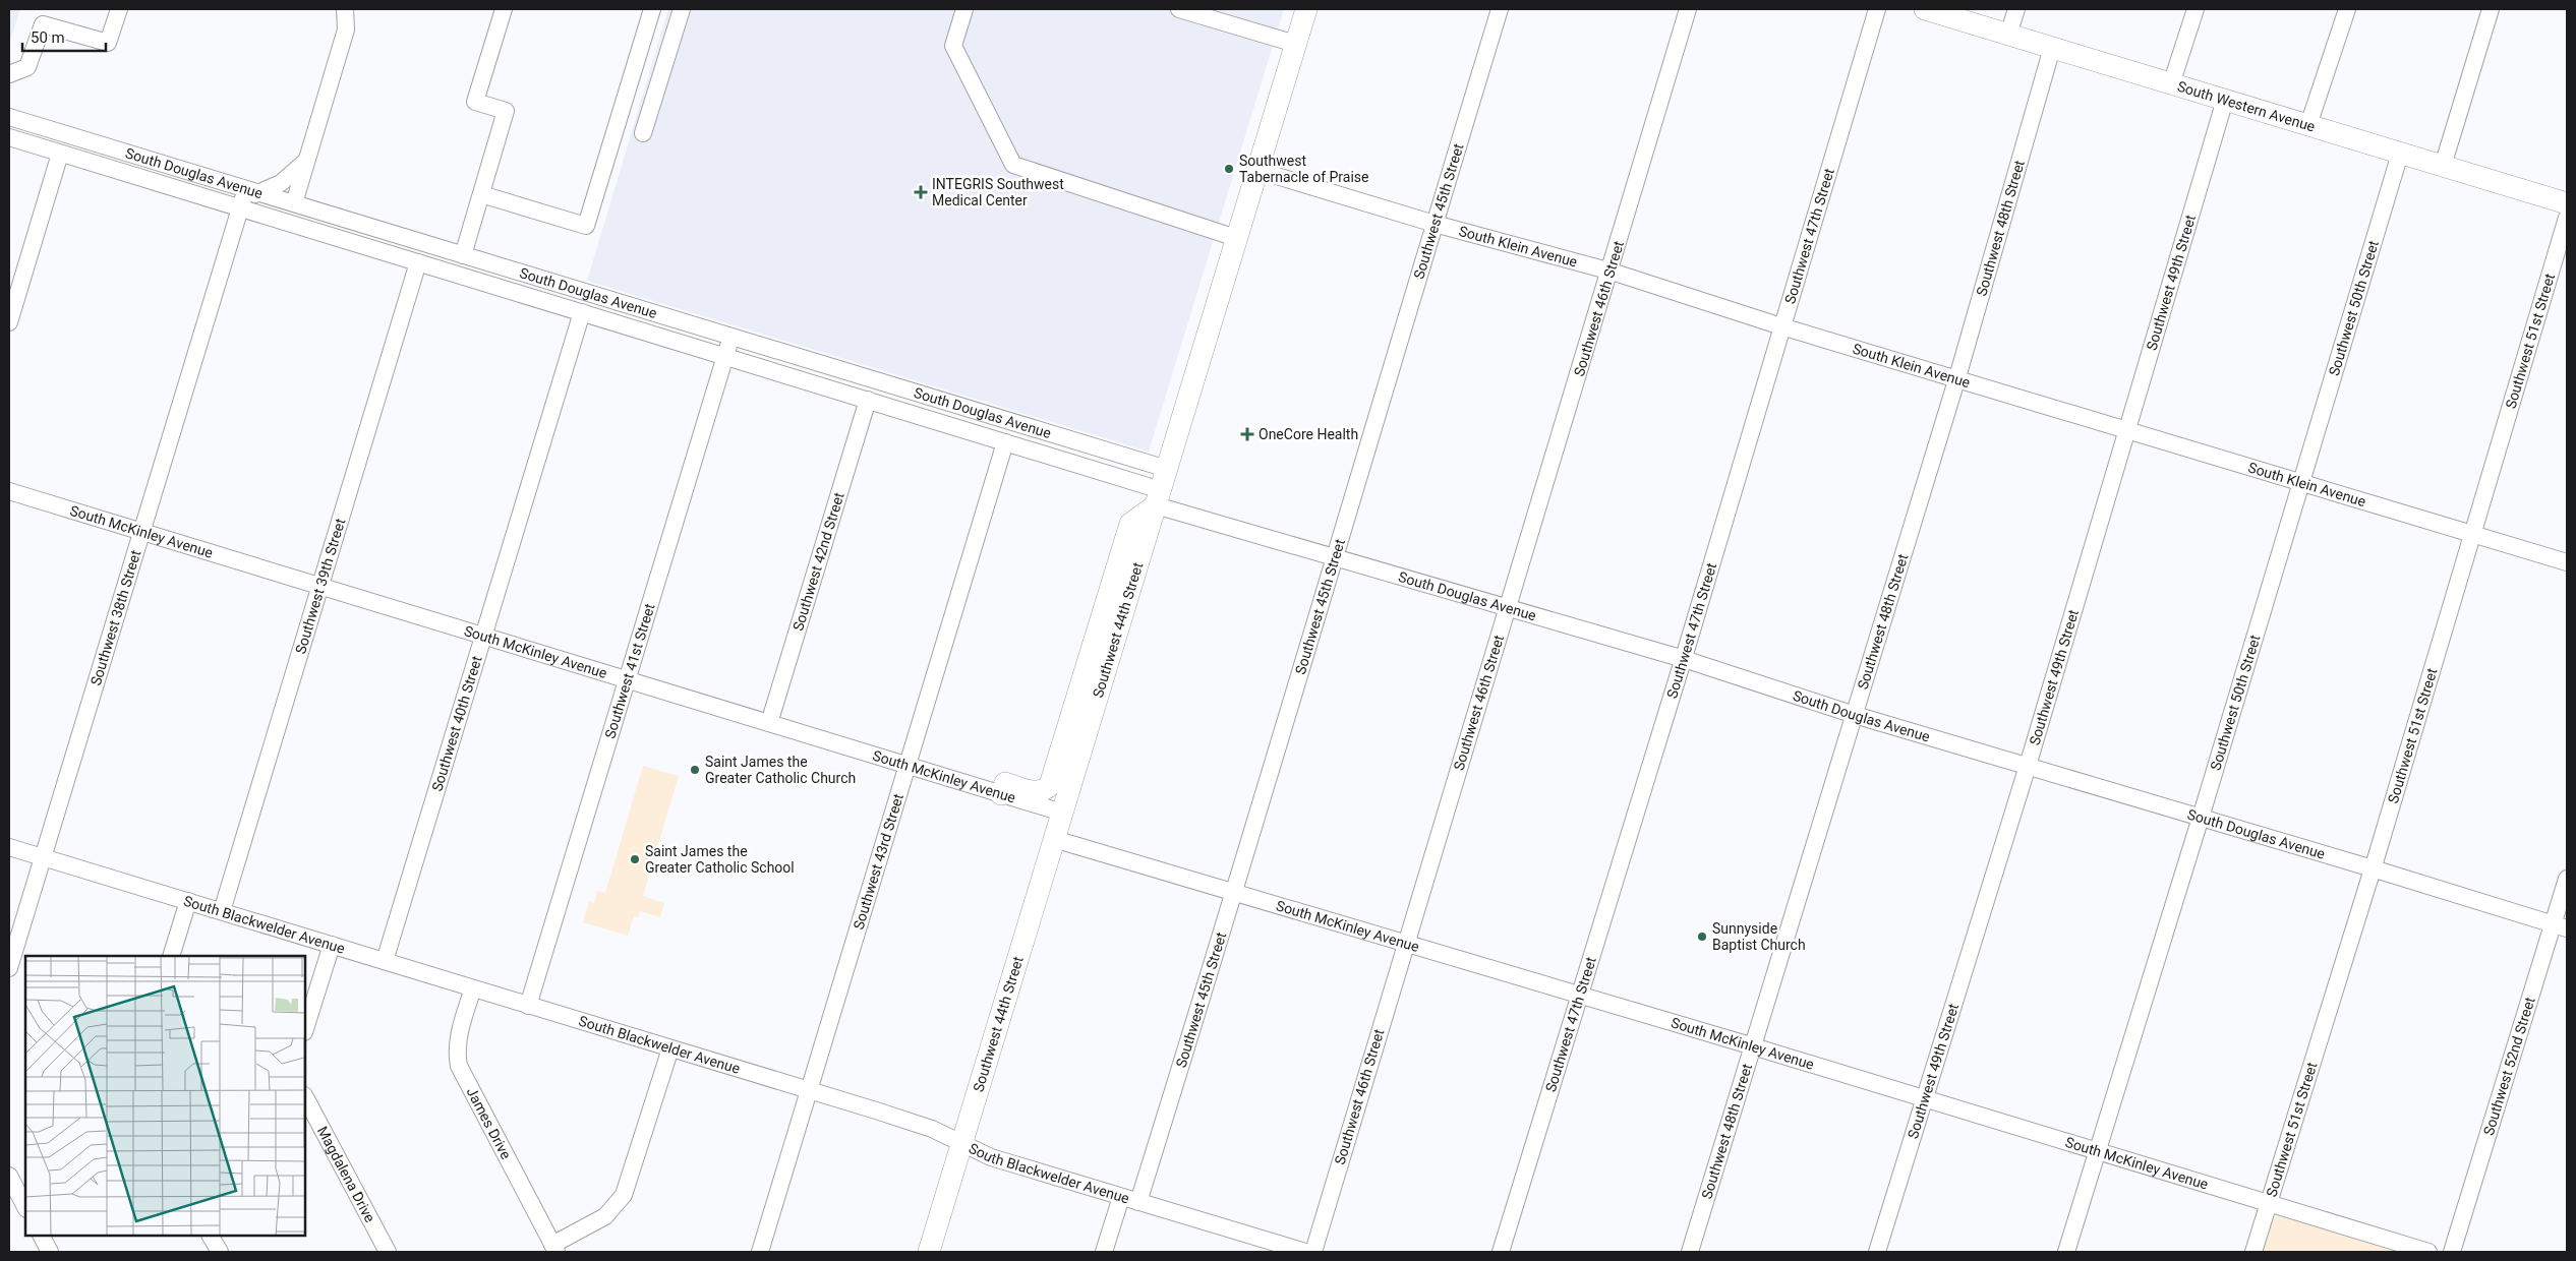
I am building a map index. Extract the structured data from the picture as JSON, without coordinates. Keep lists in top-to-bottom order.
{
  "streets": {
    "main road": ["South Western Avenue", "Southwest 44th Street"],
    "street": [
      "South Douglas Avenue",
      "Southwest 45th Street",
      "Southwest 48th Street",
      "Southwest 47th Street",
      "South Klein Avenue",
      "Southwest 49th Street",
      "Southwest 50th Street",
      "Southwest 46th Street",
      "Southwest 51st Street",
      "South McKinley Avenue",
      "Southwest 42nd Street",
      "Southwest 39th Street",
      "Southwest 38th Street",
      "Southwest 41st Street",
      "Southwest 40th Street",
      "Southwest 43rd Street",
      "South Blackwelder Avenue",
      "Southwest 52nd Street",
      "James Drive",
      "Magdalena Drive"
    ]
  },
  "crossings": [
    ["South Western Avenue", "Southwest 48th Street"],
    ["South Western Avenue", "Southwest 49th Street"],
    ["South Western Avenue", "Southwest 50th Street"],
    ["South Douglas Avenue", "Southwest 45th Street"],
    ["South Douglas Avenue", "Southwest 48th Street"],
    ["South Douglas Avenue", "Southwest 47th Street"],
    ["South Douglas Avenue", "Southwest 49th Street"],
    ["South Douglas Avenue", "Southwest 50th Street"],
    ["South Douglas Avenue", "Southwest 46th Street"],
    ["South Douglas Avenue", "Southwest 51st Street"],
    ["South Douglas Avenue", "Southwest 42nd Street"],
    ["South Douglas Avenue", "Southwest 39th Street"],
    ["South Douglas Avenue", "Southwest 38th Street"],
    ["South Douglas Avenue", "Southwest 44th Street"],
    ["South Douglas Avenue", "Southwest 41st Street"],
    ["South Douglas Avenue", "Southwest 40th Street"],
    ["South Douglas Avenue", "Southwest 43rd Street"],
    ["South Douglas Avenue", "Southwest 52nd Street"],
    ["Southwest 45th Street", "South Klein Avenue"],
    ["Southwest 45th Street", "South McKinley Avenue"],
    ["Southwest 45th Street", "South Blackwelder Avenue"],
    ["Southwest 48th Street", "South Klein Avenue"],
    ["Southwest 48th Street", "South McKinley Avenue"],
    ["Southwest 47th Street", "South Klein Avenue"],
    ["Southwest 47th Street", "South McKinley Avenue"],
    ["South Klein Avenue", "Southwest 49th Street"],
    ["South Klein Avenue", "Southwest 50th Street"],
    ["South Klein Avenue", "Southwest 46th Street"],
    ["South Klein Avenue", "Southwest 51st Street"],
    ["South Klein Avenue", "Southwest 44th Street"],
    ["Southwest 49th Street", "South McKinley Avenue"],
    ["Southwest 50th Street", "South McKinley Avenue"],
    ["Southwest 46th Street", "South McKinley Avenue"],
    ["Southwest 51st Street", "South McKinley Avenue"],
    ["South McKinley Avenue", "Southwest 42nd Street"],
    ["South McKinley Avenue", "Southwest 39th Street"],
    ["South McKinley Avenue", "Southwest 38th Street"],
    ["South McKinley Avenue", "Southwest 44th Street"],
    ["South McKinley Avenue", "Southwest 41st Street"],
    ["South McKinley Avenue", "Southwest 40th Street"],
    ["South McKinley Avenue", "Southwest 43rd Street"],
    ["Southwest 39th Street", "South Blackwelder Avenue"],
    ["Southwest 38th Street", "South Blackwelder Avenue"],
    ["Southwest 44th Street", "South Blackwelder Avenue"],
    ["Southwest 41st Street", "South Blackwelder Avenue"],
    ["Southwest 40th Street", "South Blackwelder Avenue"],
    ["Southwest 43rd Street", "South Blackwelder Avenue"],
    ["South Blackwelder Avenue", "James Drive"]
  ],
  "places": {
    "other": [
      "Southwest Tabernacle of Praise",
      "Saint James the Greater Catholic Church",
      "Saint James the Greater Catholic School",
      "Sunnyside Baptist Church"
    ],
    "health": ["INTEGRIS Southwest Medical Center", "OneCore Health"]
  },
  "scale_bar": "50 m"
}
